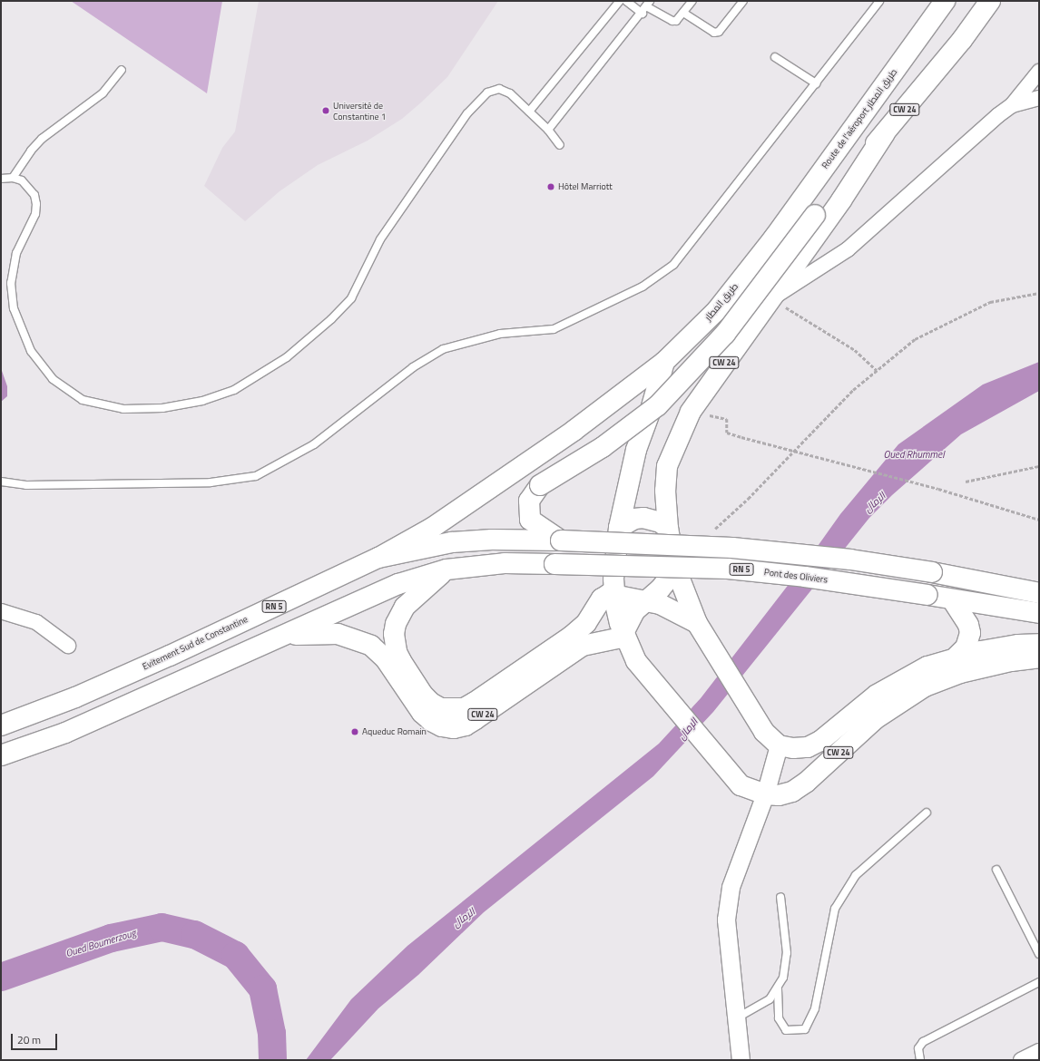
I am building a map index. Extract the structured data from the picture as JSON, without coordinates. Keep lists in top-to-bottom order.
{
  "streets": {
    "highway": [
      "CW 24",
      "Route de l'aéroport طريق المطار",
      "طريق المطار",
      "RN 5",
      "Pont des Oliviers",
      "Evitement Sud de Constantine"
    ]
  },
  "crossings": [
    ["CW 24", "طريق المطار"],
    ["CW 24", "RN 5"],
    ["CW 24", "Pont des Oliviers"],
    ["CW 24", "Evitement Sud de Constantine"],
    ["Route de l'aéroport طريق المطار", "طريق المطار"],
    ["RN 5", "Pont des Oliviers"],
    ["RN 5", "Evitement Sud de Constantine"]
  ],
  "water": ["Oued Rhummel", "الرمال", "Oued Boumerzoug"],
  "places": ["Université de Constantine 1", "Hôtel Marriott", "Aqueduc Romain"],
  "scale_bar": "20 m"
}
